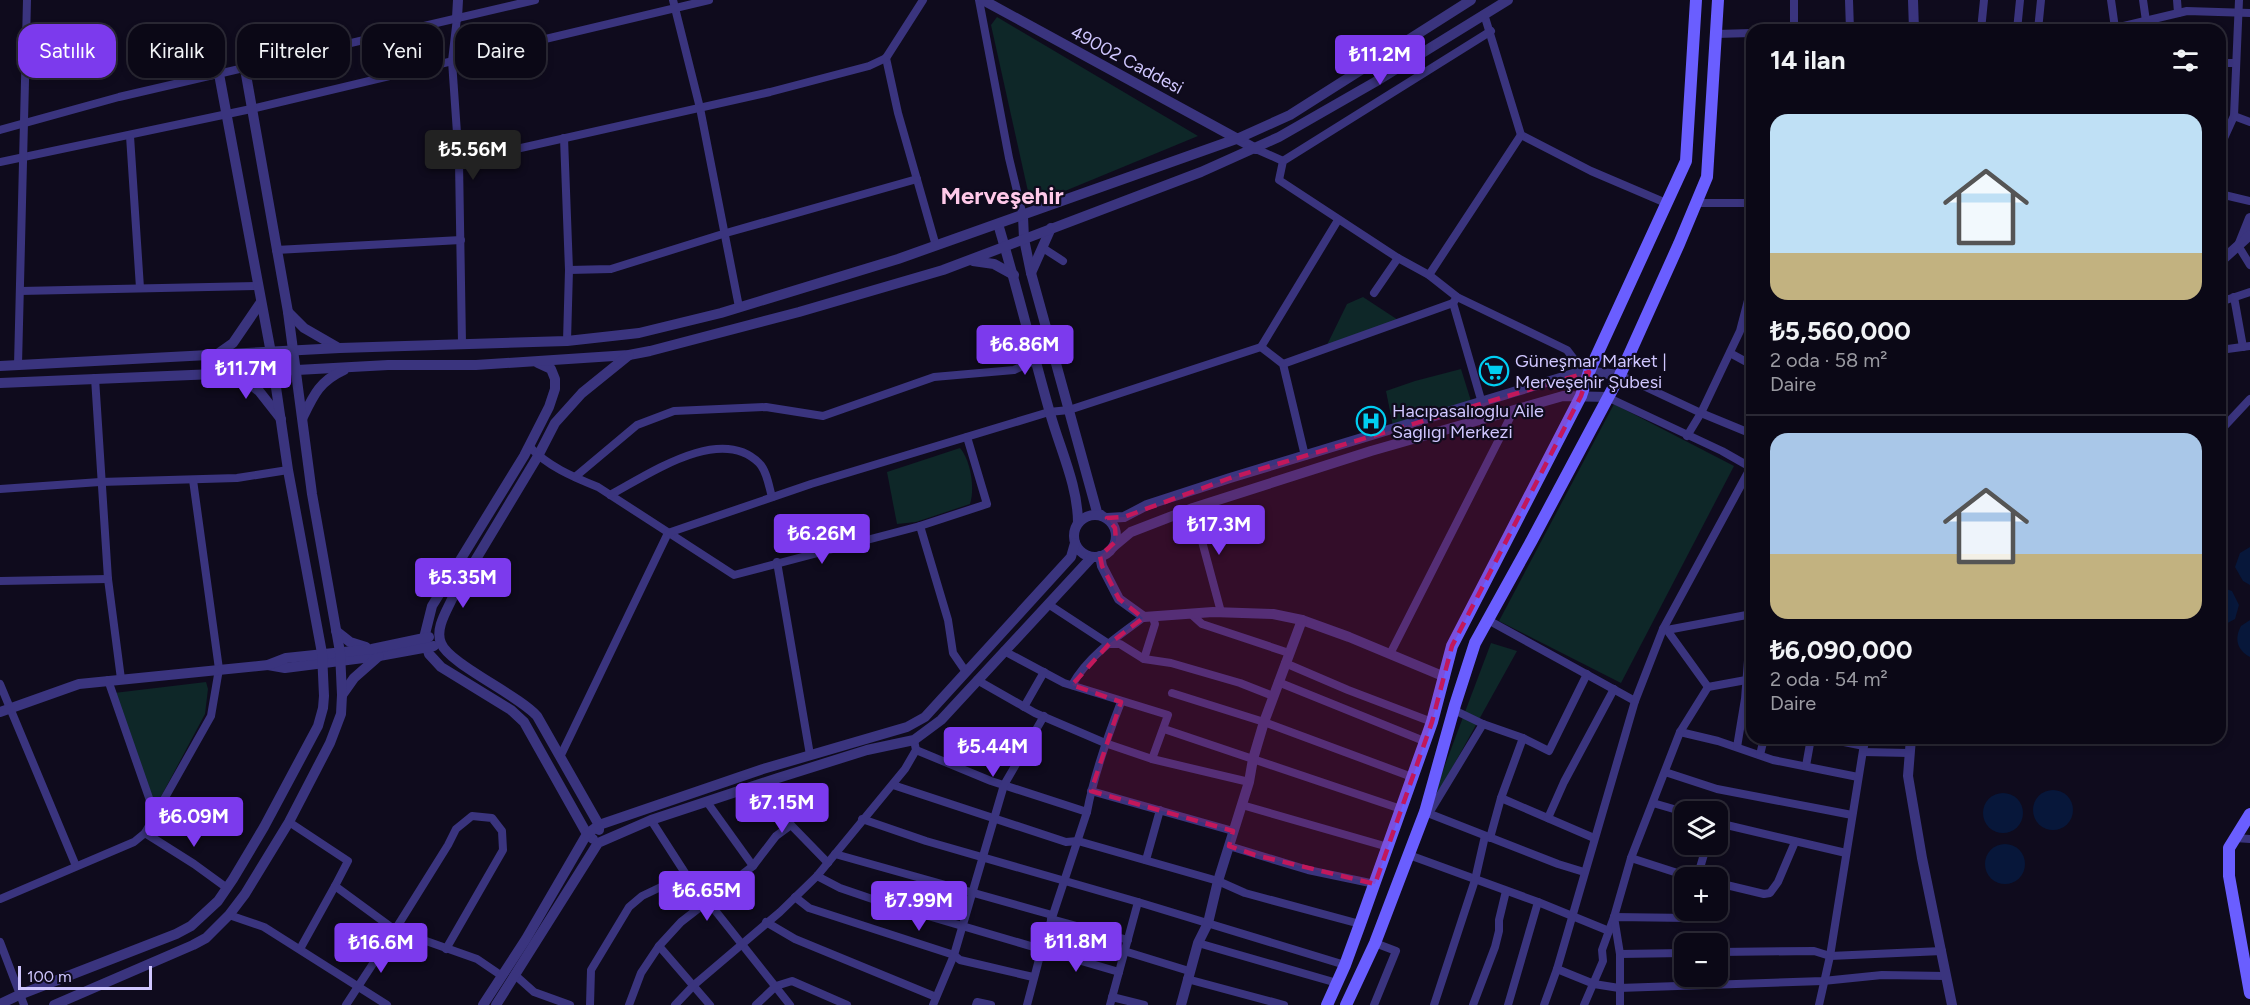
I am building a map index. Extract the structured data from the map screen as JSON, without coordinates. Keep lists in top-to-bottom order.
{
  "streets": {
    "street": ["49002 Caddesi"]
  },
  "districts": ["Merveşehir"],
  "places": {
    "supermarket": ["Güneşmar Market | Merveşehir Şubesi"],
    "hospital": ["Hacıpasalıoglu Aile Saglıgı Merkezi"]
  },
  "scale_bar": "100 m",
  "page": {
    "chip": [
      "Satılık",
      "Kiralık",
      "Filtreler",
      "Yeni",
      "Daire"
    ],
    "heading": "14 ilan",
    "price": [
      "₺11.2M",
      "₺5.56M",
      "₺6.86M",
      "₺11.7M",
      "₺17.3M",
      "₺6.26M",
      "₺5.35M",
      "₺5.44M",
      "₺7.15M",
      "₺6.09M",
      "₺6.65M",
      "₺7.99M",
      "₺11.8M",
      "₺16.6M"
    ],
    "list": [
      {
        "name": "₺5,560,000",
        "note": "2 oda · 58 m² · Daire"
      },
      {
        "name": "₺6,090,000",
        "note": "2 oda · 54 m² · Daire"
      }
    ],
    "map_buttons": ["+", "−"],
    "scale": "100 m"
  }
}
